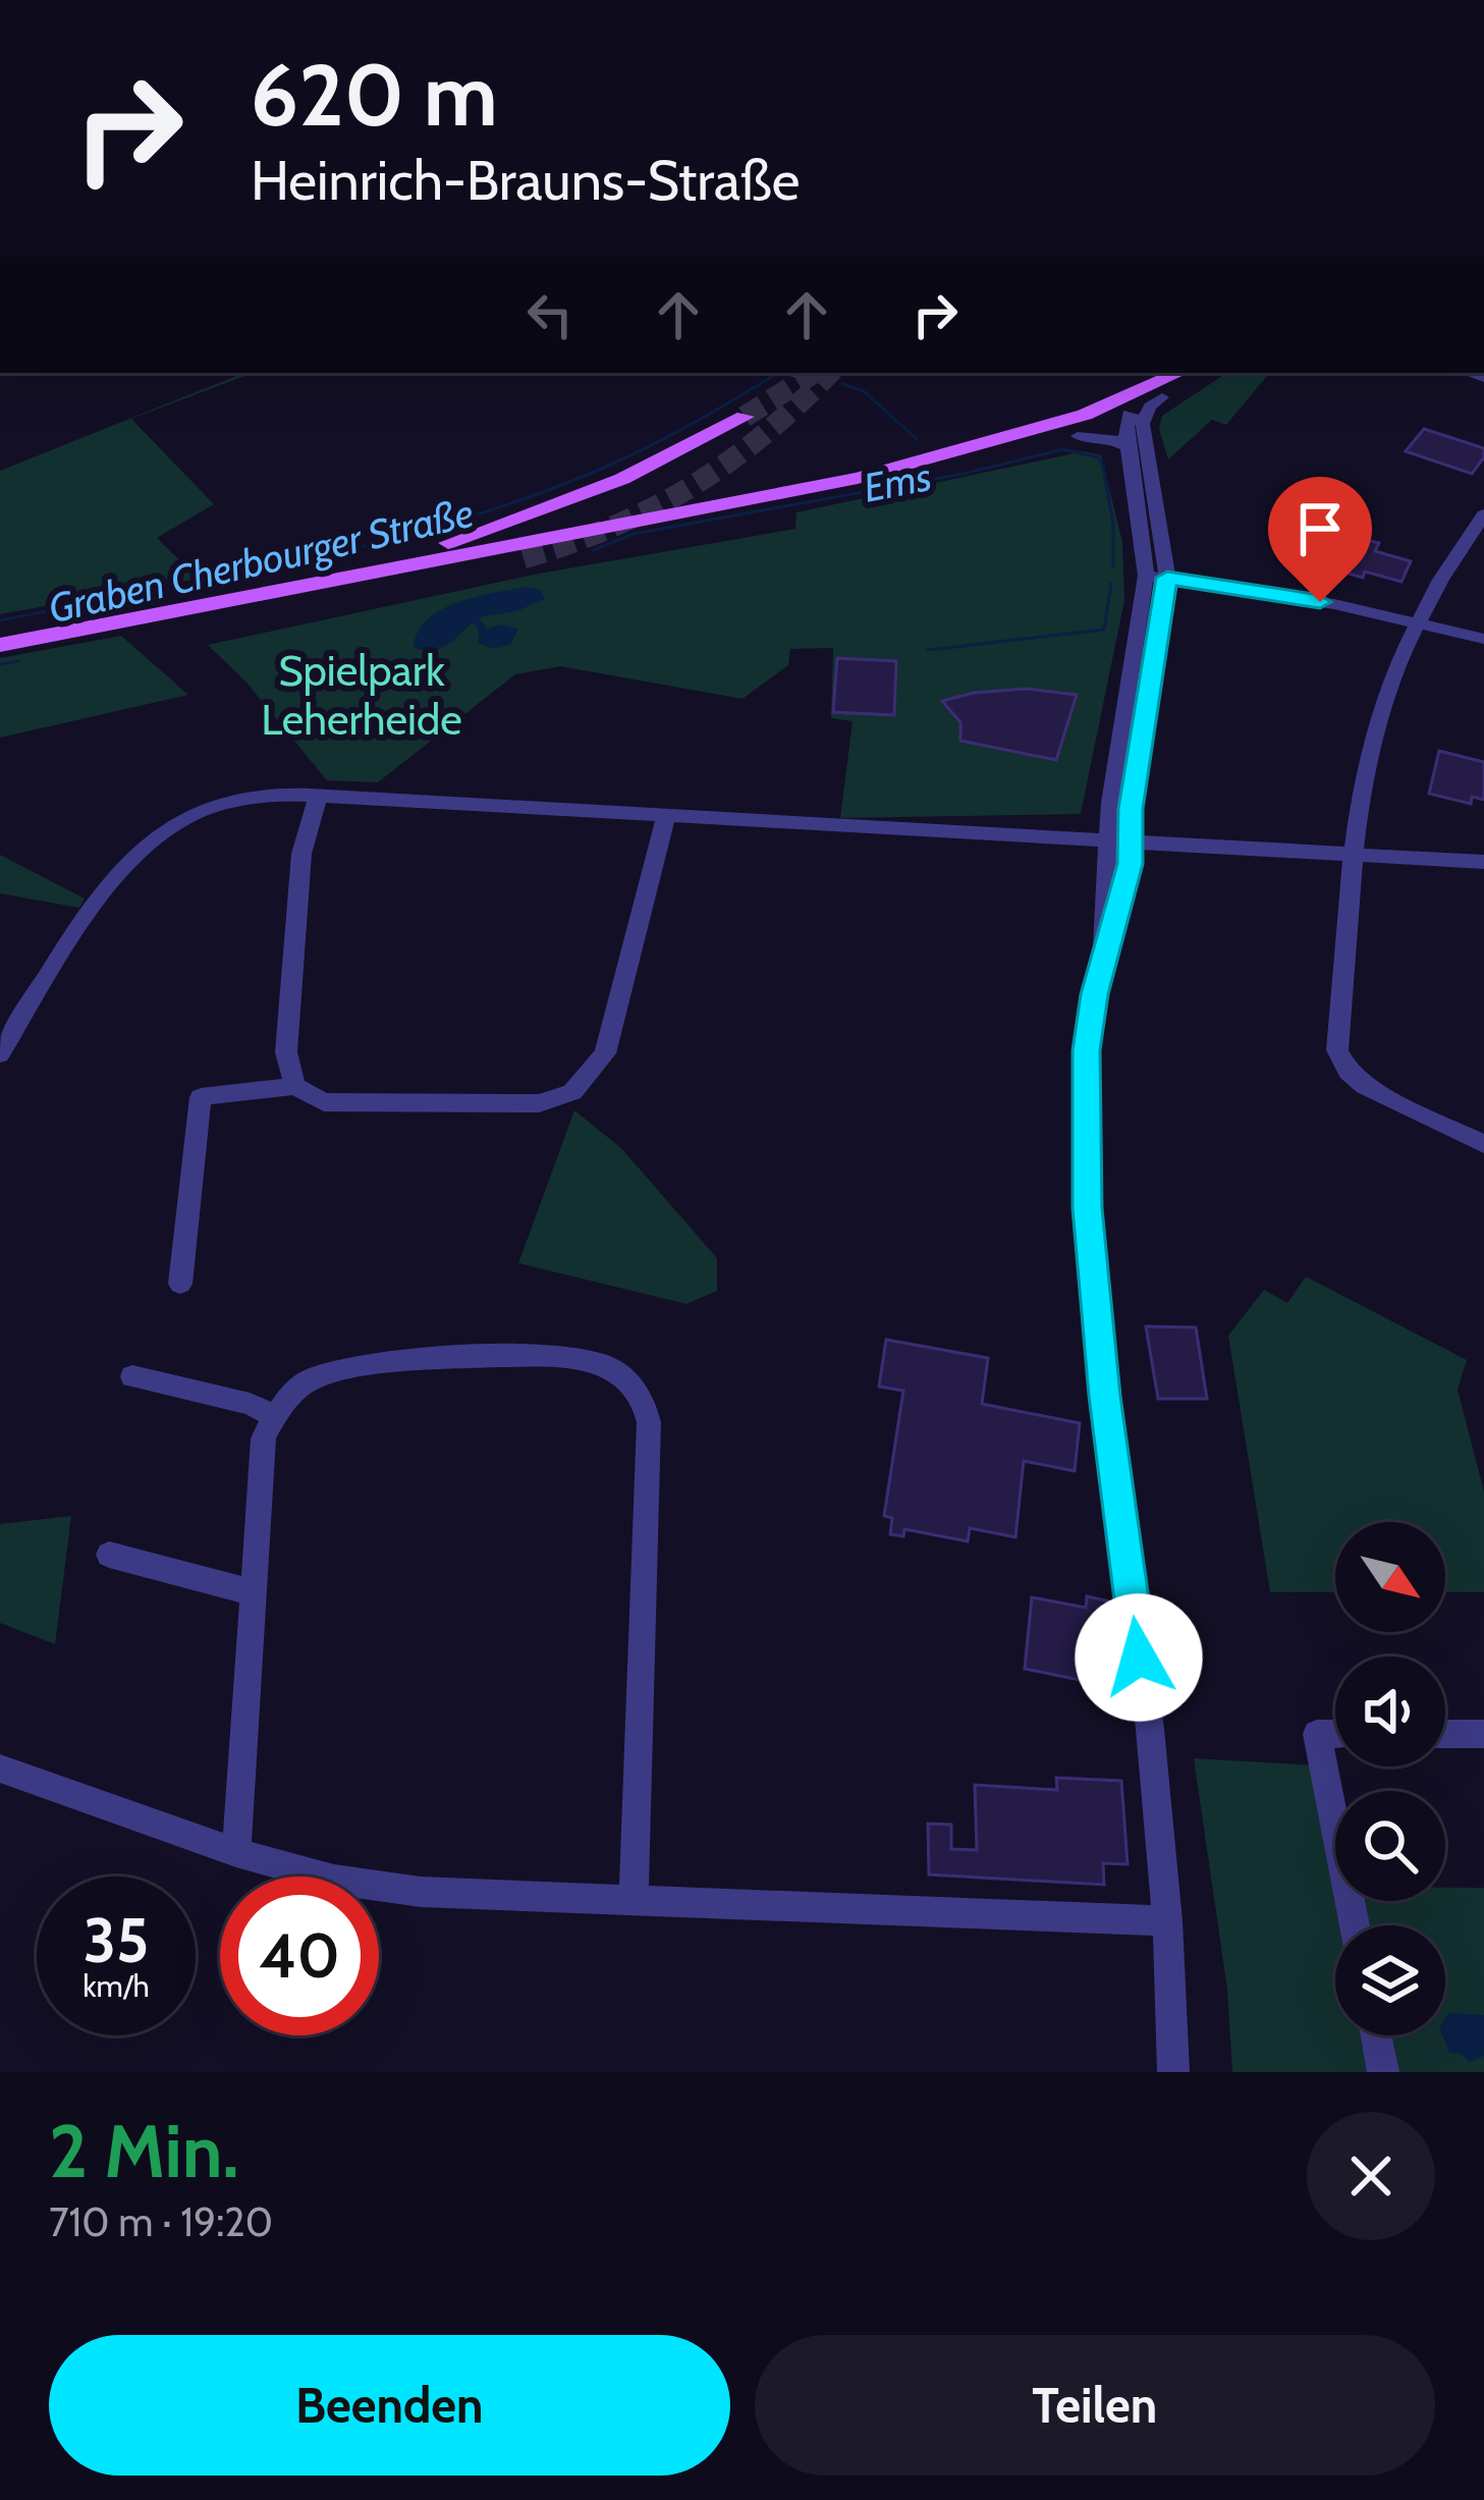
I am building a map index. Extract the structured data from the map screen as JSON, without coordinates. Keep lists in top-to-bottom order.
{
  "water": ["Ems", "Graben Cherbourger Straße"],
  "parks": ["Spielpark Leherheide"],
  "north": "bottom right",
  "page": {
    "turn": ["620 m", "Heinrich-Brauns-Straße"],
    "speed": "35 km/h",
    "limit": "40",
    "heading": ["2 Min.", "710 m · 19:20"],
    "buttons": ["Beenden", "Teilen"]
  }
}
